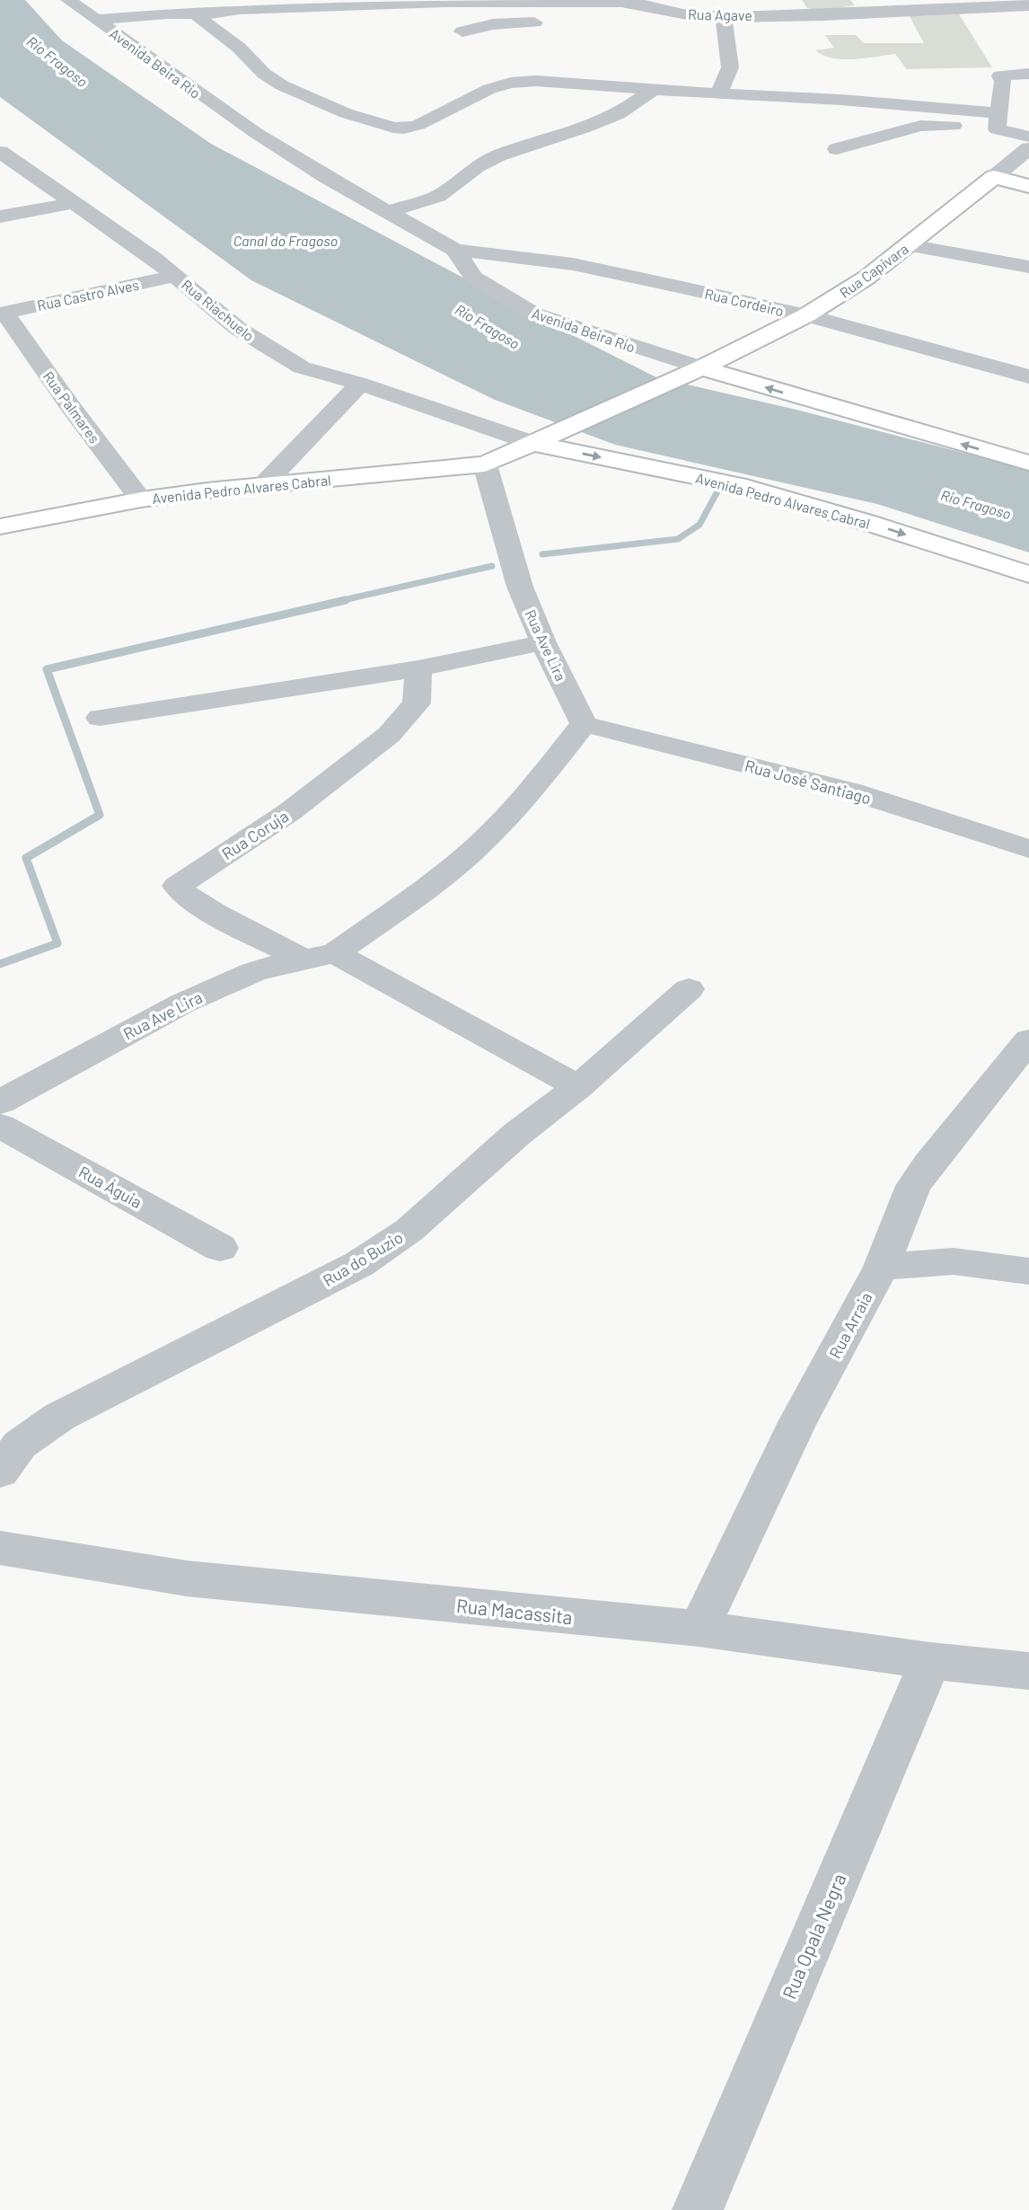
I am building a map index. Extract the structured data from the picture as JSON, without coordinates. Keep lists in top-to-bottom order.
{
  "streets": {
    "main road": ["Avenida Beira Rio", "Rua Capivara", "Avenida Pedro Alvares Cabral"],
    "street": [
      "Rua Agave",
      "Rua Castro Alves",
      "Rua Cordeiro",
      "Rua Riachuelo",
      "Rua Palmares",
      "Rua Ave Lira",
      "Rua José Santiago",
      "Rua Coruja",
      "Rua Águia",
      "Rua do Buzio",
      "Rua Arraia",
      "Rua Macassita",
      "Rua Opala Negra"
    ]
  },
  "crossings": [
    ["Rua Agave", "Avenida Beira Rio"],
    ["Avenida Beira Rio", "Rua Capivara"],
    ["Avenida Beira Rio", "Rua Cordeiro"],
    ["Rua Capivara", "Rua Cordeiro"],
    ["Rua Castro Alves", "Rua Riachuelo"],
    ["Rua Castro Alves", "Rua Palmares"],
    ["Rua Riachuelo", "Avenida Pedro Alvares Cabral"],
    ["Rua Palmares", "Avenida Pedro Alvares Cabral"],
    ["Avenida Pedro Alvares Cabral", "Rua Ave Lira"],
    ["Rua Ave Lira", "Rua José Santiago"],
    ["Rua Ave Lira", "Rua Coruja"],
    ["Rua Arraia", "Rua Macassita"],
    ["Rua Macassita", "Rua Opala Negra"]
  ],
  "one_way": ["Avenida Pedro Alvares Cabral"],
  "water": ["Rio Fragoso", "Canal do Fragoso"]
}
